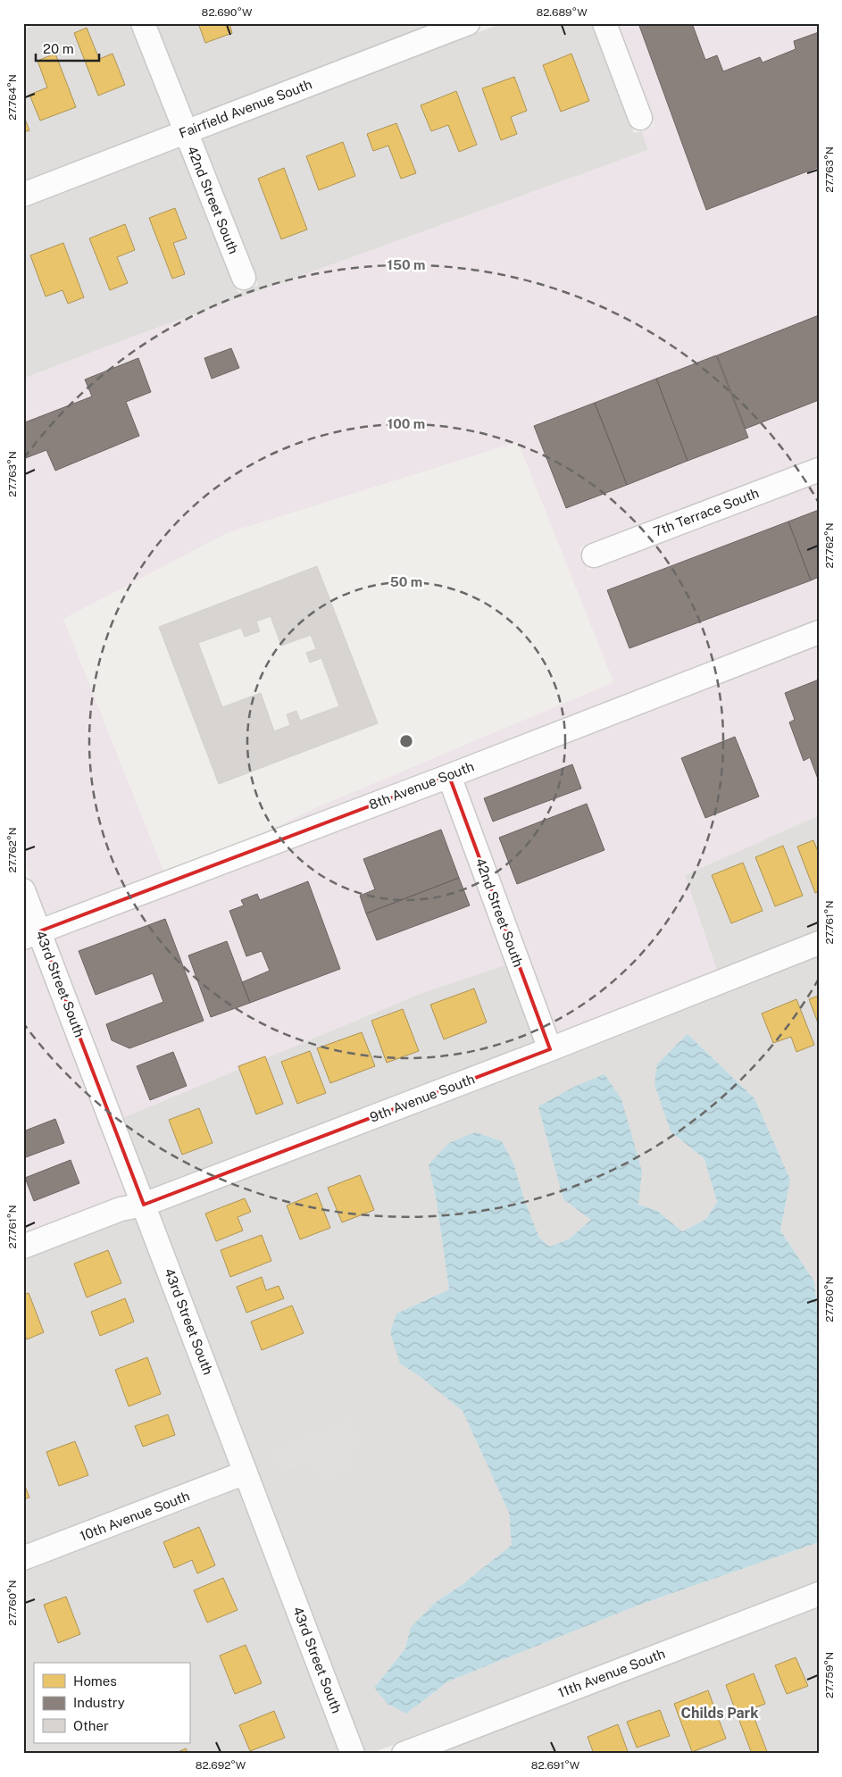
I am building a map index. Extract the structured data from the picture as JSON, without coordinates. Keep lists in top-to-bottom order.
{
  "streets": {
    "street": [
      "Fairfield Avenue South",
      "42nd Street South",
      "7th Terrace South",
      "8th Avenue South",
      "43rd Street South",
      "9th Avenue South",
      "10th Avenue South",
      "11th Avenue South"
    ]
  },
  "crossings": [
    ["Fairfield Avenue South", "42nd Street South"],
    ["42nd Street South", "8th Avenue South"],
    ["42nd Street South", "9th Avenue South"],
    ["8th Avenue South", "43rd Street South"],
    ["43rd Street South", "9th Avenue South"],
    ["43rd Street South", "10th Avenue South"]
  ],
  "districts": ["Childs Park"],
  "legend": ["Homes", "Industry", "Other"],
  "scale_bar": "20 m",
  "coordinates": [
    "82.690°W",
    "82.689°W",
    "27.764°N",
    "27.763°N",
    "27.762°N",
    "27.761°N",
    "27.760°N",
    "27.759°N",
    "82.692°W",
    "82.691°W"
  ],
  "rings": ["150 m", "100 m", "50 m"]
}
